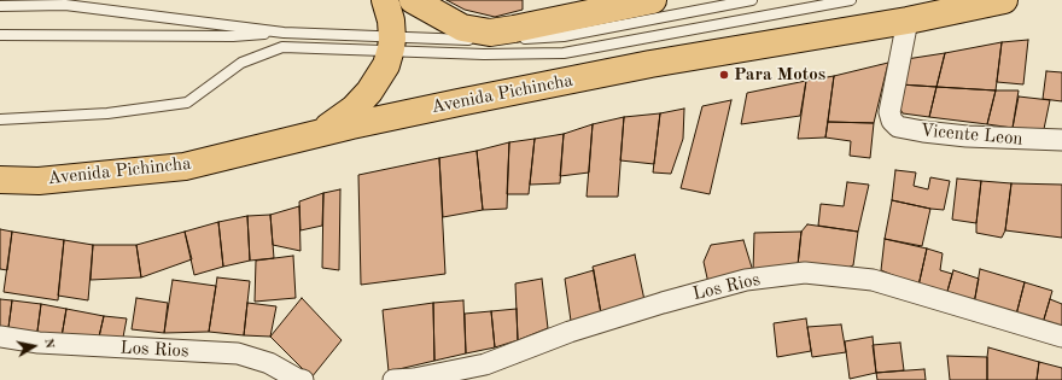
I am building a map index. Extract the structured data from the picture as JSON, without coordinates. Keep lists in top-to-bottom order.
{
  "streets": {
    "main road": ["Avenida Pichincha"],
    "street": ["Vicente Leon", "Los Rios"]
  },
  "crossings": [
    ["Avenida Pichincha", "Vicente Leon"]
  ],
  "places": ["Para Motos"],
  "north": "right"
}
